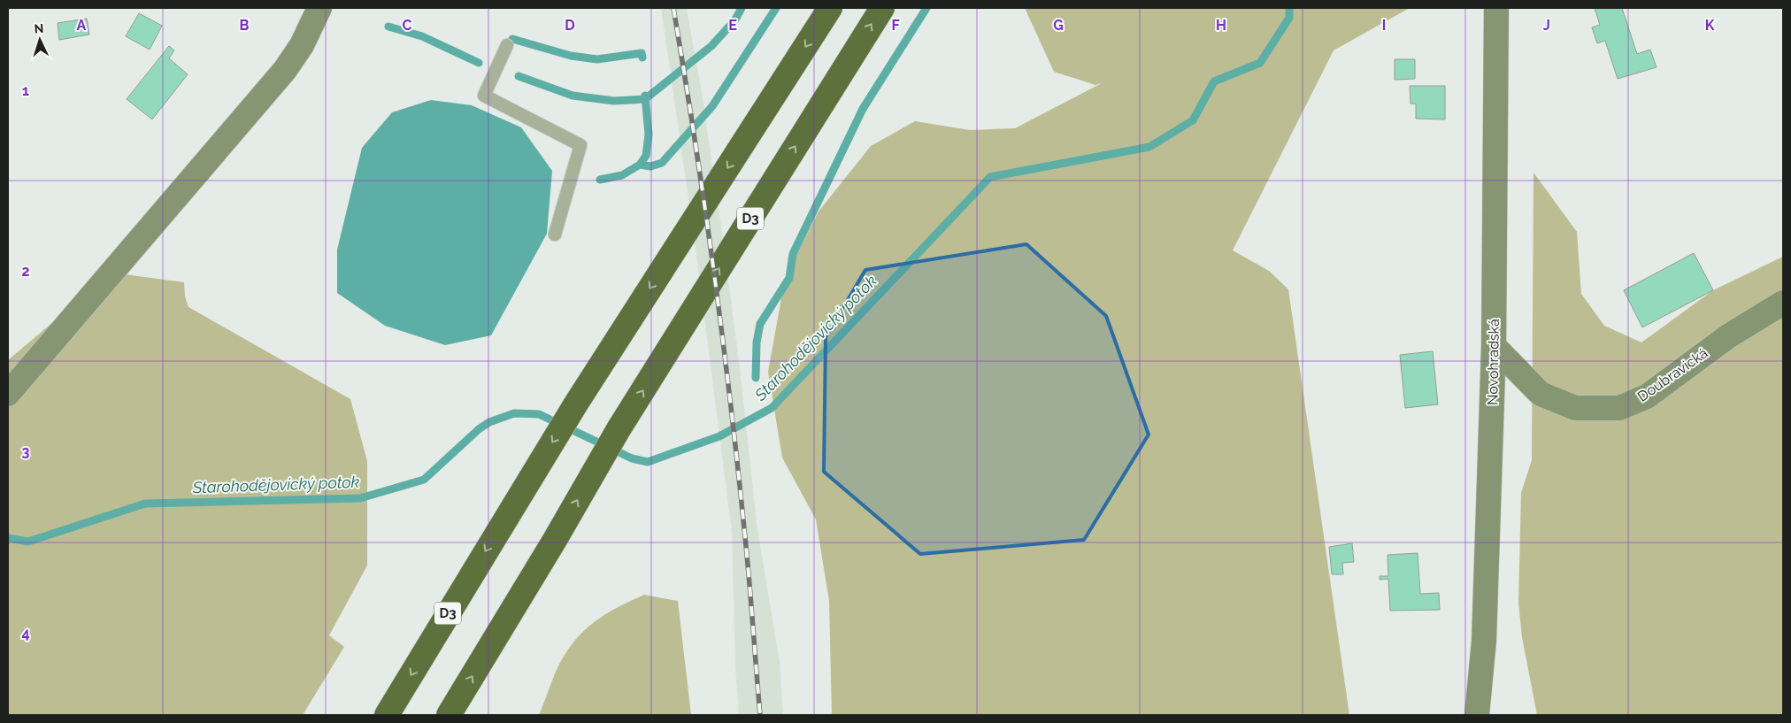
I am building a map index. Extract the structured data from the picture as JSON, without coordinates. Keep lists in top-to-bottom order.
{
  "streets": {
    "highway": ["D3"],
    "street": ["Novohradská", "Doubravická"]
  },
  "crossings": [
    ["Novohradská", "Doubravická"]
  ],
  "water": ["Starohodějovický potok"],
  "north": "top",
  "grid": {
    "columns": [
      "A",
      "B",
      "C",
      "D",
      "E",
      "F",
      "G",
      "H",
      "I",
      "J",
      "K"
    ],
    "rows": [
      "1",
      "2",
      "3",
      "4"
    ]
  }
}
